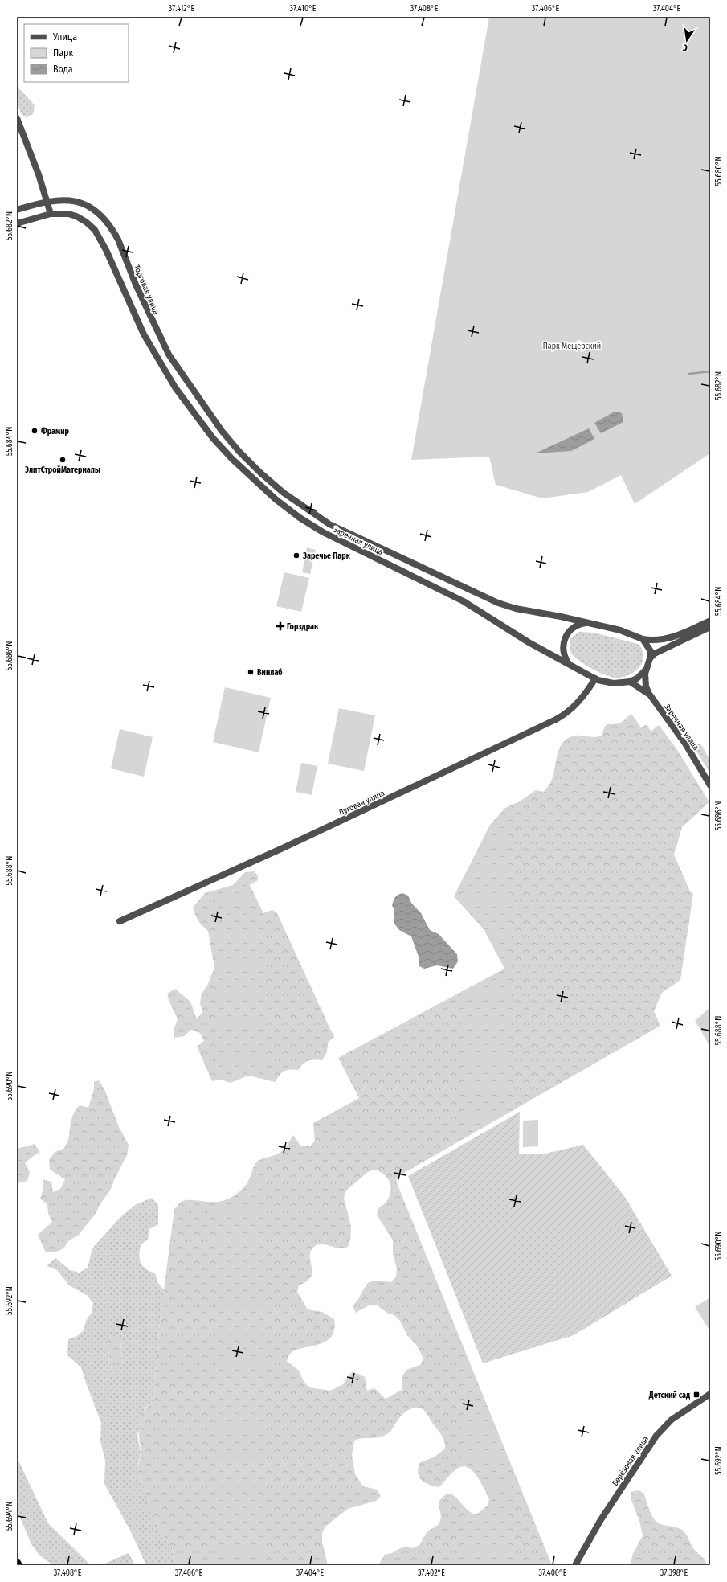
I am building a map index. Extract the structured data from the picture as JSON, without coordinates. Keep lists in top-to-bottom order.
{
  "streets": {
    "street": [
      "Торговая улица",
      "Заречная улица",
      "Луговая улица",
      "Берёзовая улица"
    ]
  },
  "crossings": [
    ["Торговая улица", "Заречная улица"],
    ["Заречная улица", "Луговая улица"]
  ],
  "parks": ["Парк Мещёрский"],
  "places": {
    "other": [
      "Фрамир",
      "ЭлитСтройМатериалы",
      "Заречье Парк",
      "Винлаб"
    ],
    "health": ["Горздрав"],
    "transit": ["Детский сад"]
  },
  "legend": ["Улица", "Парк", "Вода"],
  "north": "bottom",
  "coordinates": [
    "37.412°E",
    "37.410°E",
    "37.408°E",
    "37.406°E",
    "37.404°E",
    "55.680°N",
    "55.682°N",
    "55.684°N",
    "55.686°N",
    "55.688°N",
    "55.690°N",
    "55.692°N",
    "55.694°N",
    "37.402°E",
    "37.400°E",
    "37.398°E"
  ]
}
